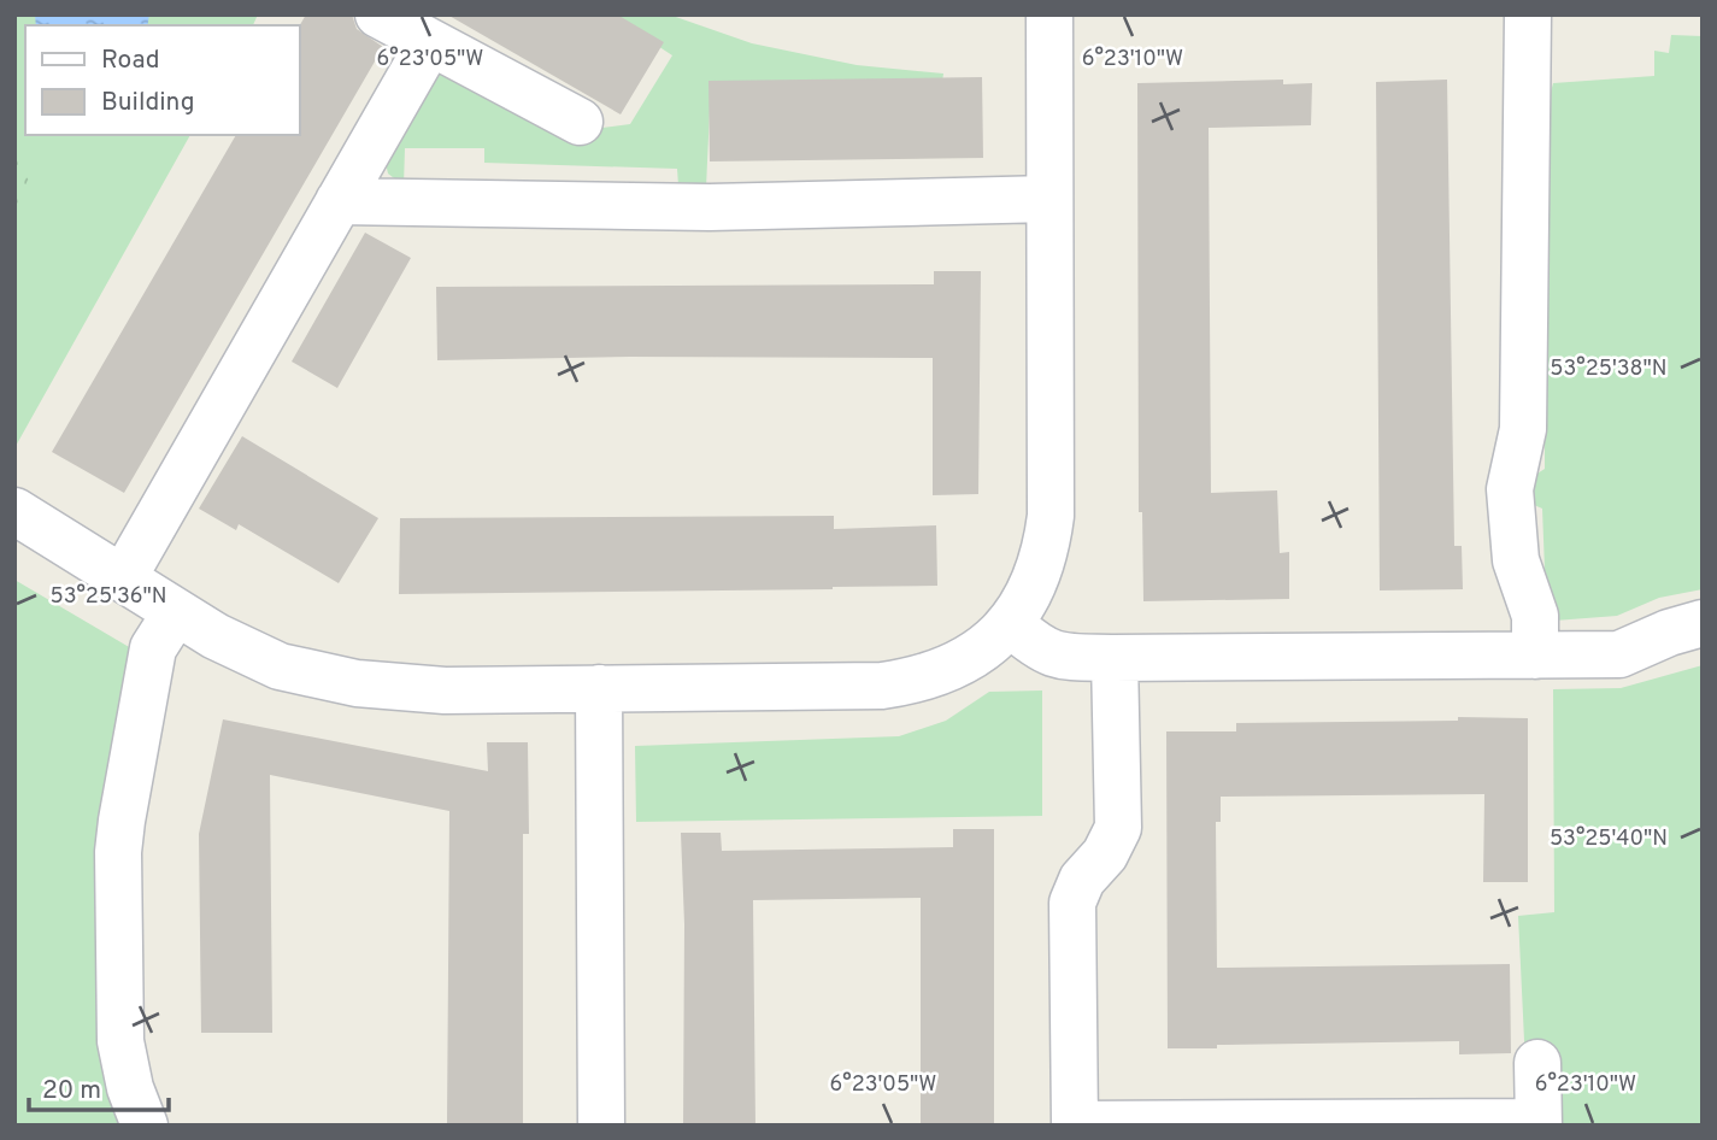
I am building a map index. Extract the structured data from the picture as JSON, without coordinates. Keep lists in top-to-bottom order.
{
  "legend": ["Road", "Building"],
  "scale_bar": "20 m",
  "coordinates": [
    "6°23'05\"W",
    "6°23'10\"W",
    "53°25'38\"N",
    "53°25'36\"N",
    "53°25'40\"N"
  ]
}
